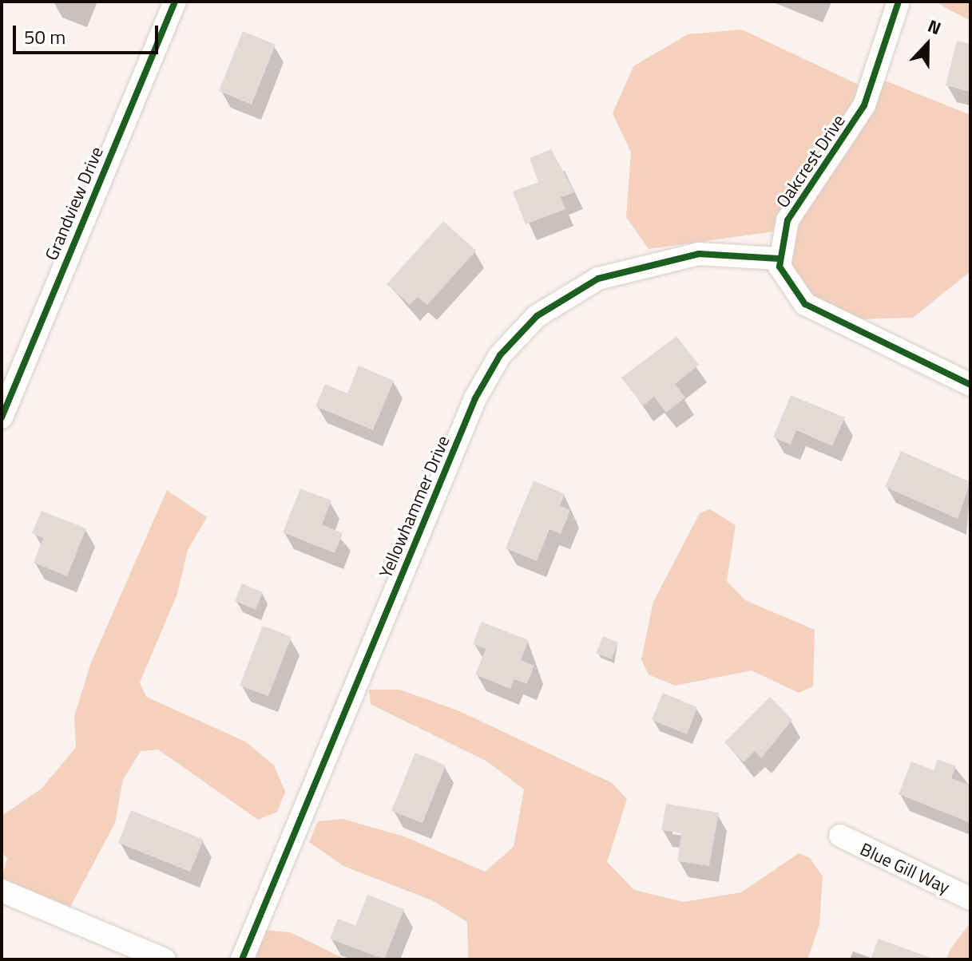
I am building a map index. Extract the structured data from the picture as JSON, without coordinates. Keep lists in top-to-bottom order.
{
  "streets": {
    "street": [
      "Oakcrest Drive",
      "Grandview Drive",
      "Yellowhammer Drive",
      "Blue Gill Way"
    ]
  },
  "crossings": [
    ["Oakcrest Drive", "Yellowhammer Drive"]
  ],
  "scale_bar": "50 m",
  "north": "top"
}
